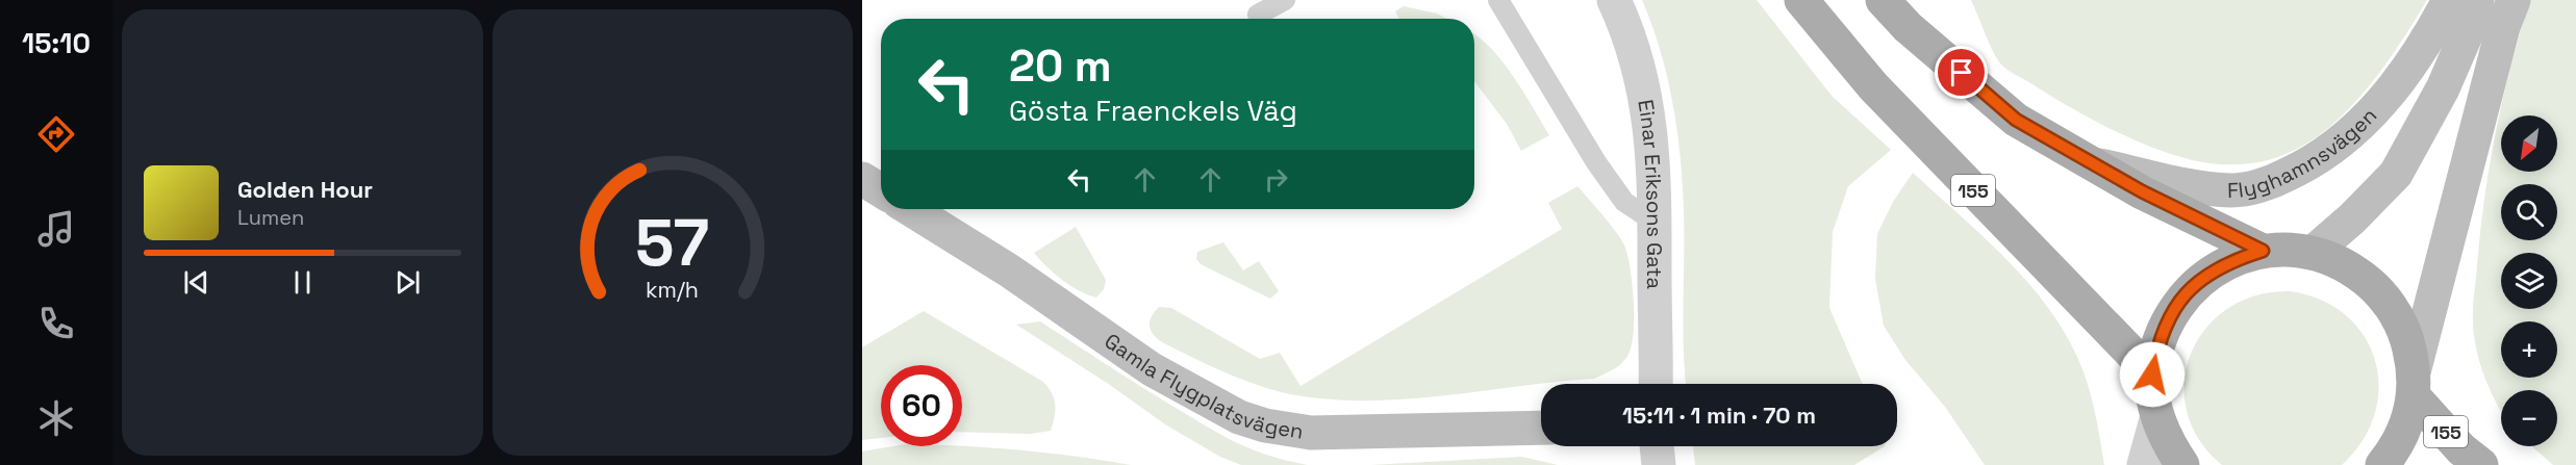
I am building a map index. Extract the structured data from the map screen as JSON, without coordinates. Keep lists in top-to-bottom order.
{
  "streets": {
    "main road": ["155"],
    "street": ["Flyghamnsvägen", "Einar Eriksons Gata", "Gamla Flygplatsvägen"]
  },
  "crossings": [
    ["Flyghamnsvägen", "155"]
  ],
  "north": "bottom left",
  "page": {
    "tabs": "15:10",
    "turn": ["20 m", "Gösta Fraenckels Väg"],
    "map_buttons": ["+", "−"],
    "song": ["Golden Hour", "Lumen"],
    "limit": "60",
    "trip": "15:11 · 1 min · 70 m",
    "gauge": ["57", "km/h"]
  }
}
